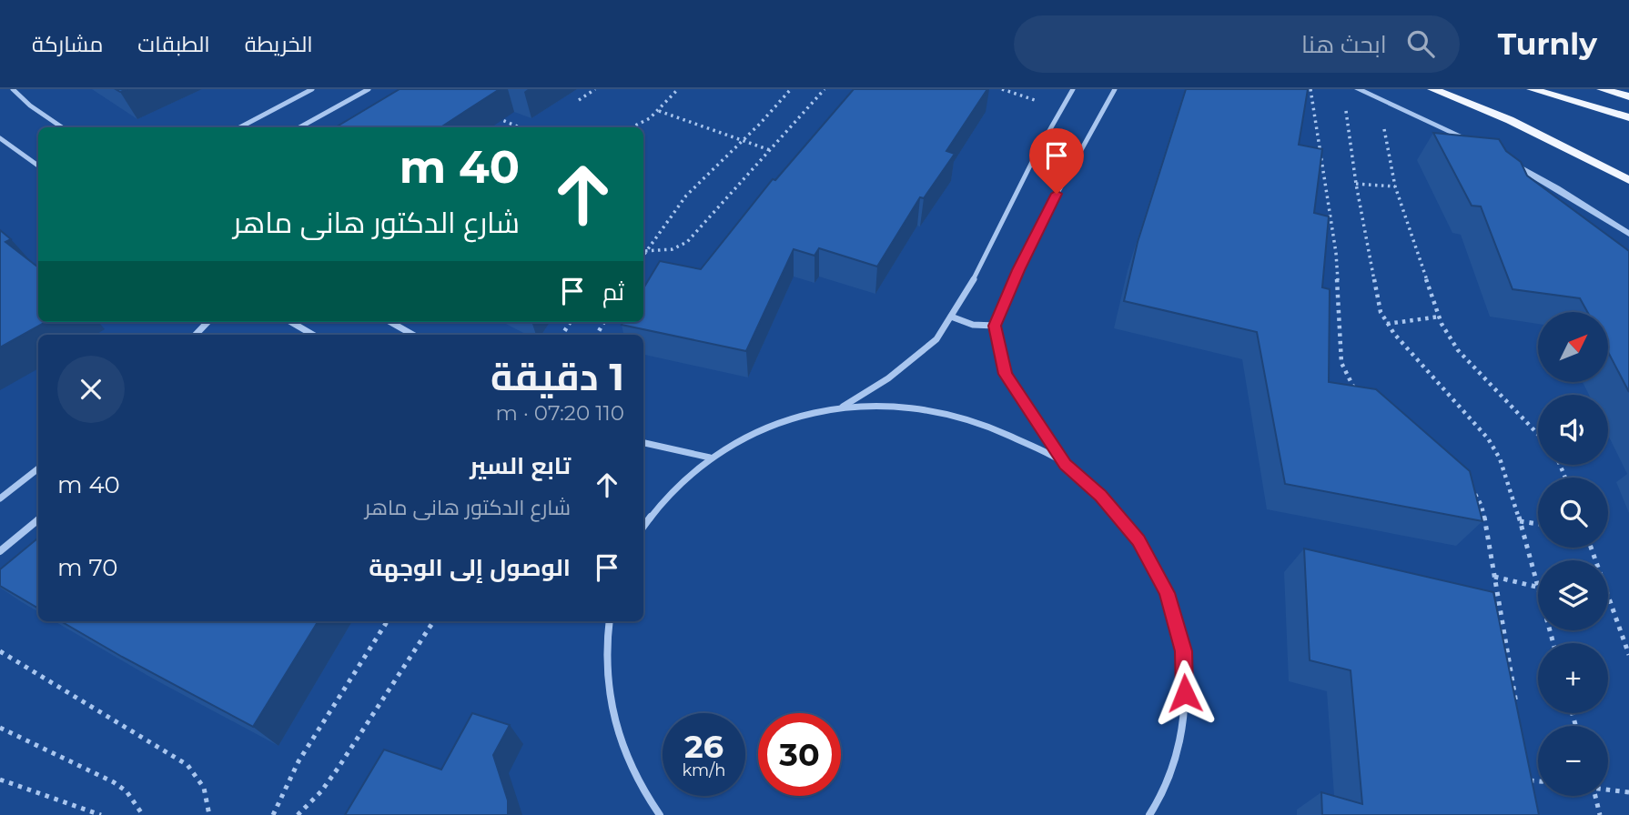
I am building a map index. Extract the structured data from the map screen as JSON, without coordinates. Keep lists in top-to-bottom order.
{
  "north": "top right",
  "page": {
    "header": "Turnly",
    "search": "ابحث هنا",
    "nav": ["الخريطة", "الطبقات", "مشاركة"],
    "turn": ["40 m", "شارع الدكتور هانى ماهر"],
    "then": "ثم",
    "map_buttons": ["+", "−"],
    "heading": ["1 دقيقة", "110 m · 07:20"],
    "list": [
      {
        "name": "تابع السير",
        "note": "شارع الدكتور هانى ماهر",
        "value": "40 m"
      },
      {
        "name": "الوصول إلى الوجهة",
        "value": "70 m"
      }
    ],
    "speed": "26 km/h",
    "limit": "30"
  }
}
